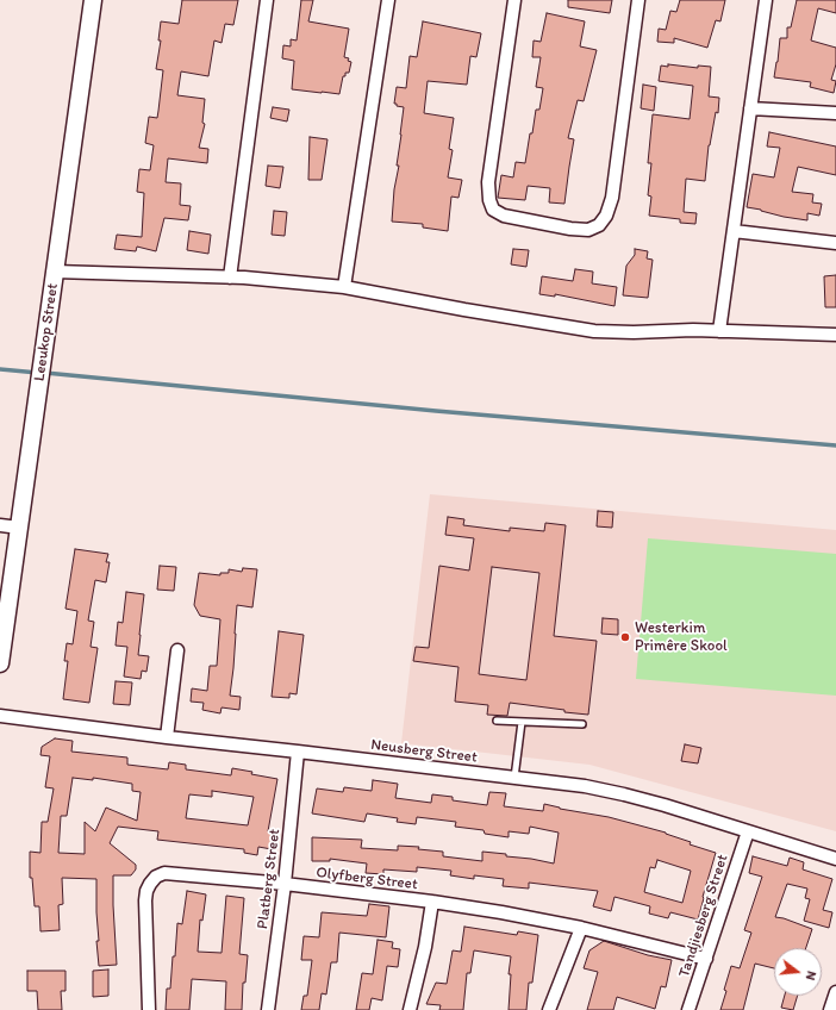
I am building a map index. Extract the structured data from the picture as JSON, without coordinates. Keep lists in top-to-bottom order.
{
  "streets": {
    "street": [
      "Leeukop Street",
      "Neusberg Street",
      "Platberg Street",
      "Olyfberg Street",
      "Tandjiesberg Street"
    ]
  },
  "crossings": [
    ["Neusberg Street", "Platberg Street"],
    ["Neusberg Street", "Tandjiesberg Street"],
    ["Platberg Street", "Olyfberg Street"],
    ["Olyfberg Street", "Tandjiesberg Street"]
  ],
  "places": ["Westerkim Primêre Skool"],
  "north": "right"
}
